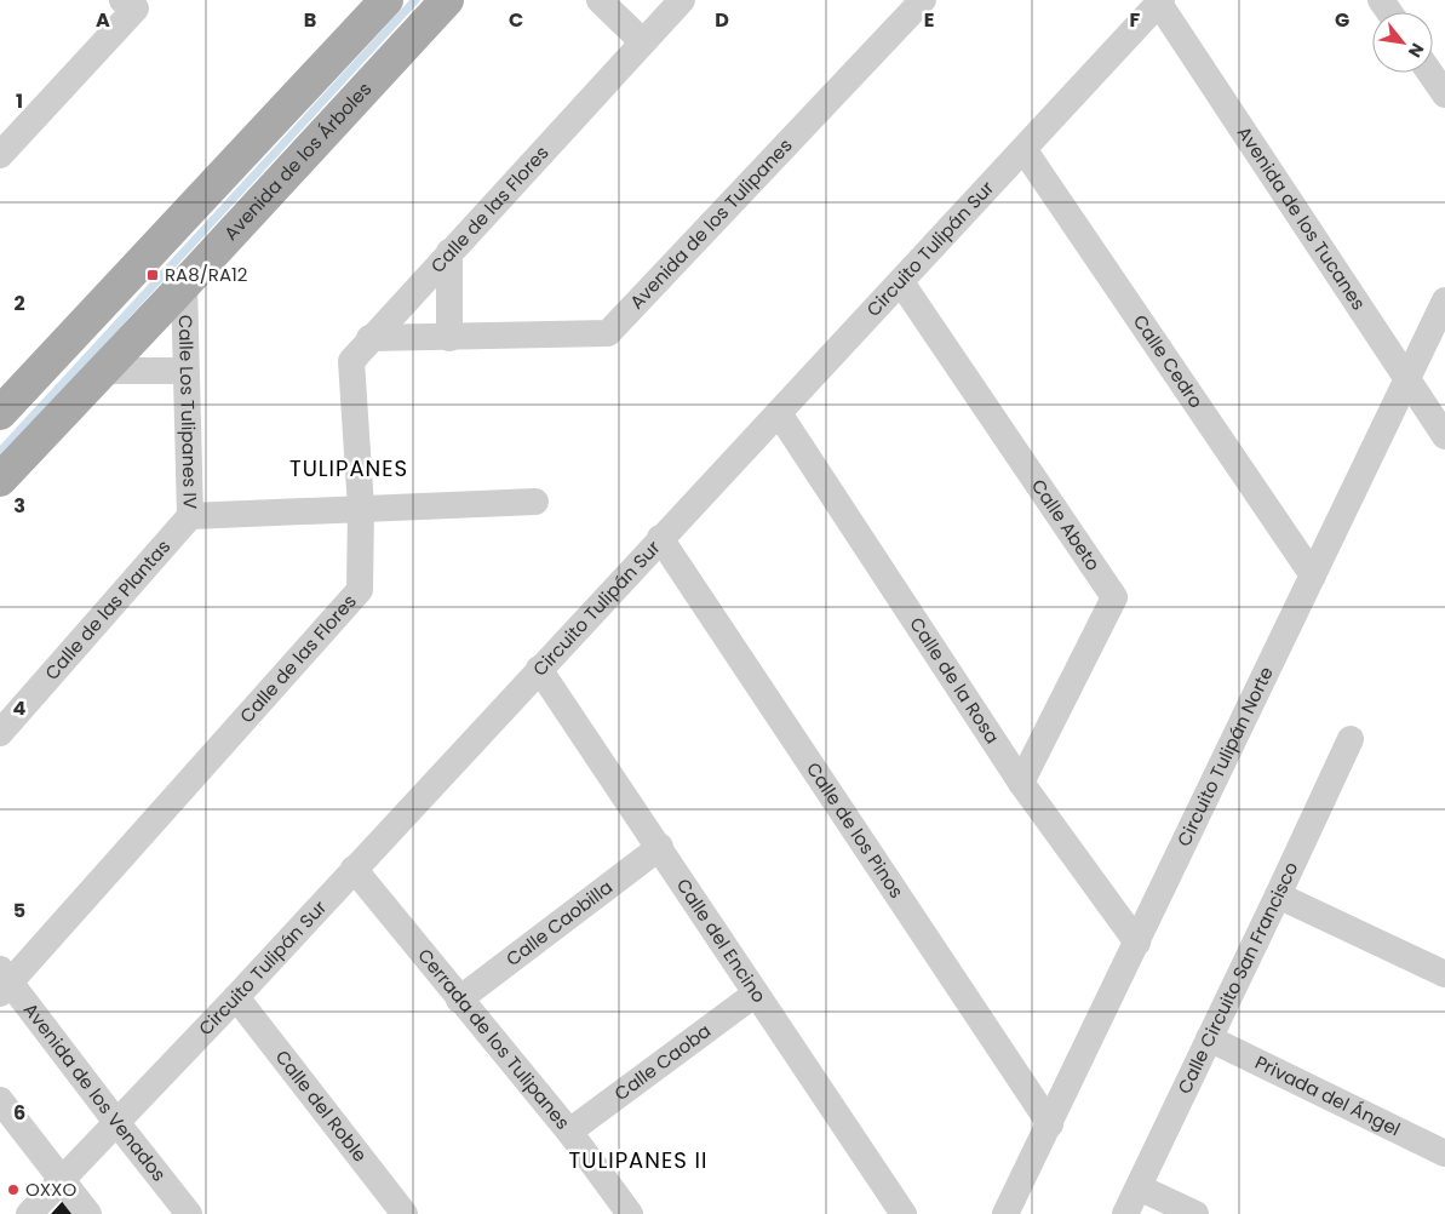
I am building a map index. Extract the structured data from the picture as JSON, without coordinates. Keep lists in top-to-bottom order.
{
  "streets": {
    "main road": ["Avenida de los Árboles"],
    "street": [
      "Calle de las Flores",
      "Avenida de los Tucanes",
      "Avenida de los Tulipanes",
      "Circuito Tulipán Sur",
      "Calle Cedro",
      "Calle Los Tulipanes IV",
      "Calle Abeto",
      "Calle de las Plantas",
      "Calle de la Rosa",
      "Circuito Tulipán Norte",
      "Calle de los Pinos",
      "Calle Caobilla",
      "Calle del Encino",
      "Calle Circuito San Francisco",
      "Cerrada de los Tulipanes",
      "Calle Caoba",
      "Avenida de los Venados",
      "Privada del Ángel",
      "Calle del Roble"
    ]
  },
  "crossings": [
    ["Avenida de los Árboles", "Calle Los Tulipanes IV"],
    ["Calle de las Flores", "Avenida de los Tulipanes"],
    ["Calle de las Flores", "Calle Los Tulipanes IV"],
    ["Calle de las Flores", "Avenida de los Venados"],
    ["Avenida de los Tucanes", "Circuito Tulipán Sur"],
    ["Avenida de los Tucanes", "Circuito Tulipán Norte"],
    ["Circuito Tulipán Sur", "Calle Cedro"],
    ["Circuito Tulipán Sur", "Calle Abeto"],
    ["Circuito Tulipán Sur", "Calle de la Rosa"],
    ["Circuito Tulipán Sur", "Calle de los Pinos"],
    ["Circuito Tulipán Sur", "Calle del Encino"],
    ["Circuito Tulipán Sur", "Cerrada de los Tulipanes"],
    ["Circuito Tulipán Sur", "Avenida de los Venados"],
    ["Circuito Tulipán Sur", "Calle del Roble"],
    ["Calle Cedro", "Circuito Tulipán Norte"],
    ["Calle Los Tulipanes IV", "Calle de las Plantas"],
    ["Calle Abeto", "Calle de la Rosa"],
    ["Calle de la Rosa", "Circuito Tulipán Norte"],
    ["Circuito Tulipán Norte", "Calle de los Pinos"],
    ["Calle Caobilla", "Calle del Encino"],
    ["Calle Caobilla", "Cerrada de los Tulipanes"],
    ["Calle del Encino", "Calle Caoba"],
    ["Calle Circuito San Francisco", "Privada del Ángel"],
    ["Cerrada de los Tulipanes", "Calle Caoba"]
  ],
  "districts": ["TULIPANES", "TULIPANES II"],
  "places": {
    "transit": ["RA8/RA12"],
    "other": ["OXXO"]
  },
  "north": "bottom right",
  "grid": {
    "columns": [
      "A",
      "B",
      "C",
      "D",
      "E",
      "F",
      "G"
    ],
    "rows": [
      "1",
      "2",
      "3",
      "4",
      "5",
      "6"
    ]
  }
}
